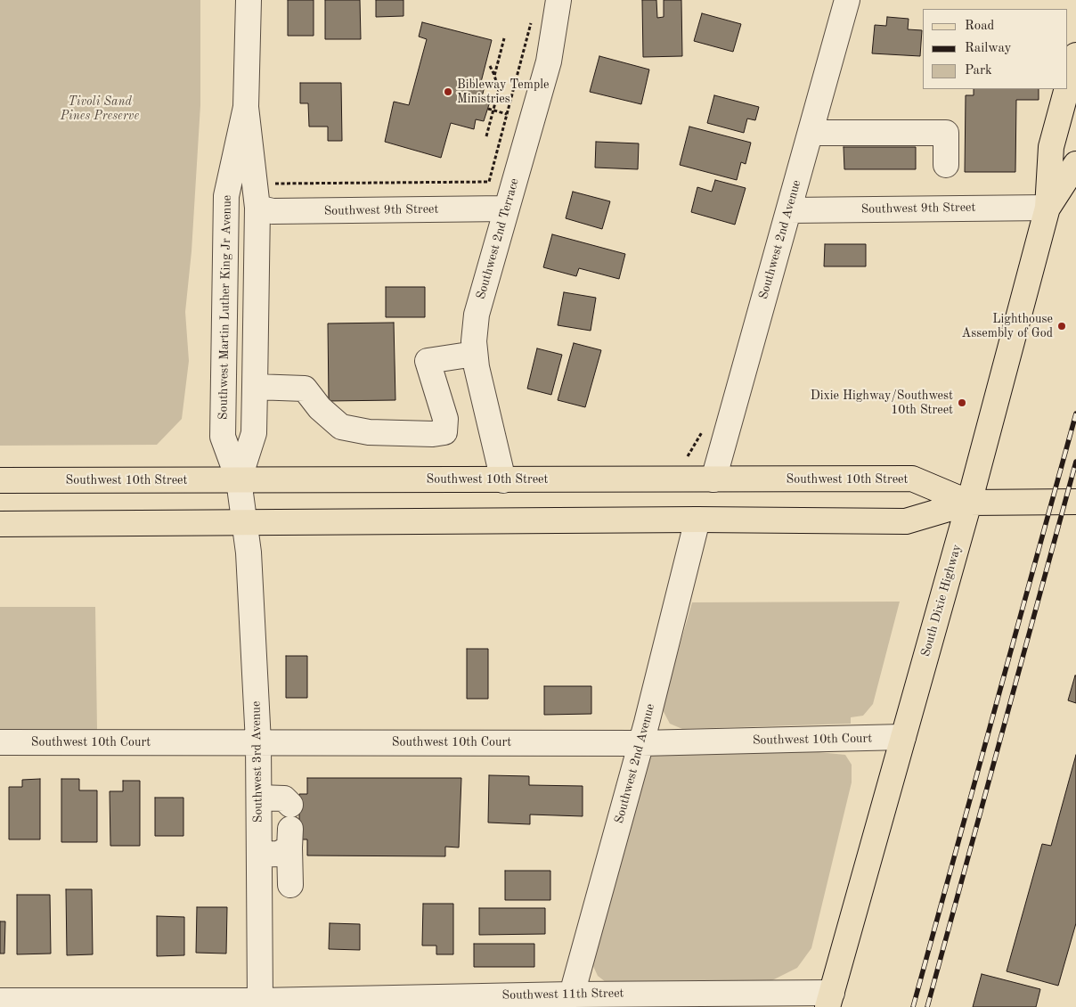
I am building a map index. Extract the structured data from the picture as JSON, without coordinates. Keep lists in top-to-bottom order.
{
  "streets": {
    "main road": ["Southwest 10th Street", "South Dixie Highway"],
    "street": [
      "Southwest 9th Street",
      "Southwest 2nd Terrace",
      "Southwest 2nd Avenue",
      "Southwest Martin Luther King Jr Avenue",
      "Southwest 10th Court",
      "Southwest 3rd Avenue",
      "Southwest 11th Street"
    ]
  },
  "crossings": [
    ["Southwest 9th Street", "Southwest 2nd Terrace"],
    ["Southwest 9th Street", "Southwest 2nd Avenue"],
    ["Southwest 9th Street", "Southwest Martin Luther King Jr Avenue"],
    ["Southwest 9th Street", "South Dixie Highway"],
    ["Southwest 2nd Terrace", "Southwest 10th Street"],
    ["Southwest 2nd Avenue", "Southwest 10th Street"],
    ["Southwest 2nd Avenue", "Southwest 10th Court"],
    ["Southwest 2nd Avenue", "Southwest 11th Street"],
    ["Southwest Martin Luther King Jr Avenue", "Southwest 10th Street"],
    ["Southwest Martin Luther King Jr Avenue", "Southwest 3rd Avenue"],
    ["Southwest 10th Street", "South Dixie Highway"],
    ["Southwest 10th Street", "Southwest 3rd Avenue"],
    ["South Dixie Highway", "Southwest 10th Court"],
    ["South Dixie Highway", "Southwest 11th Street"],
    ["Southwest 10th Court", "Southwest 3rd Avenue"],
    ["Southwest 3rd Avenue", "Southwest 11th Street"]
  ],
  "parks": ["Tivoli Sand Pines Preserve"],
  "places": ["Bibleway Temple Ministries", "Lighthouse Assembly of God", "Dixie Highway/Southwest 10th Street"],
  "legend": ["Road", "Railway", "Park"]
}
